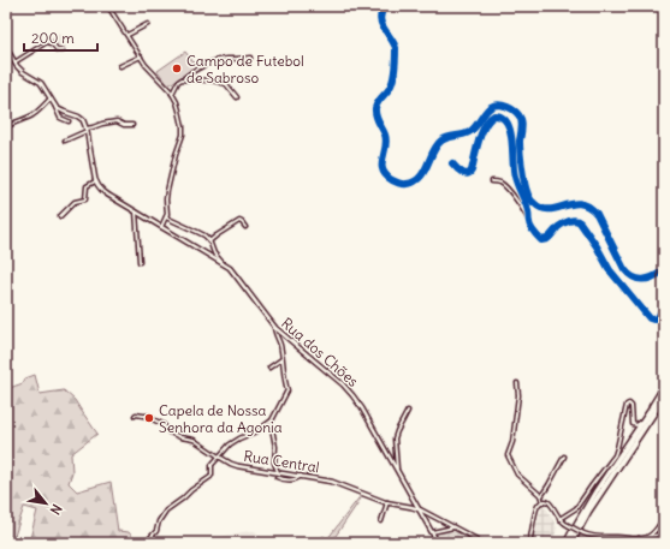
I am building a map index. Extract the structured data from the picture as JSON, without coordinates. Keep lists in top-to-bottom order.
{
  "streets": {
    "main road": ["Rua dos Chões", "Rua Central"]
  },
  "crossings": [
    ["Rua dos Chões", "Rua Central"]
  ],
  "places": ["Campo de Futebol de Sabroso", "Capela de Nossa Senhora da Agonia"],
  "scale_bar": "200 m",
  "north": "bottom right"
}
